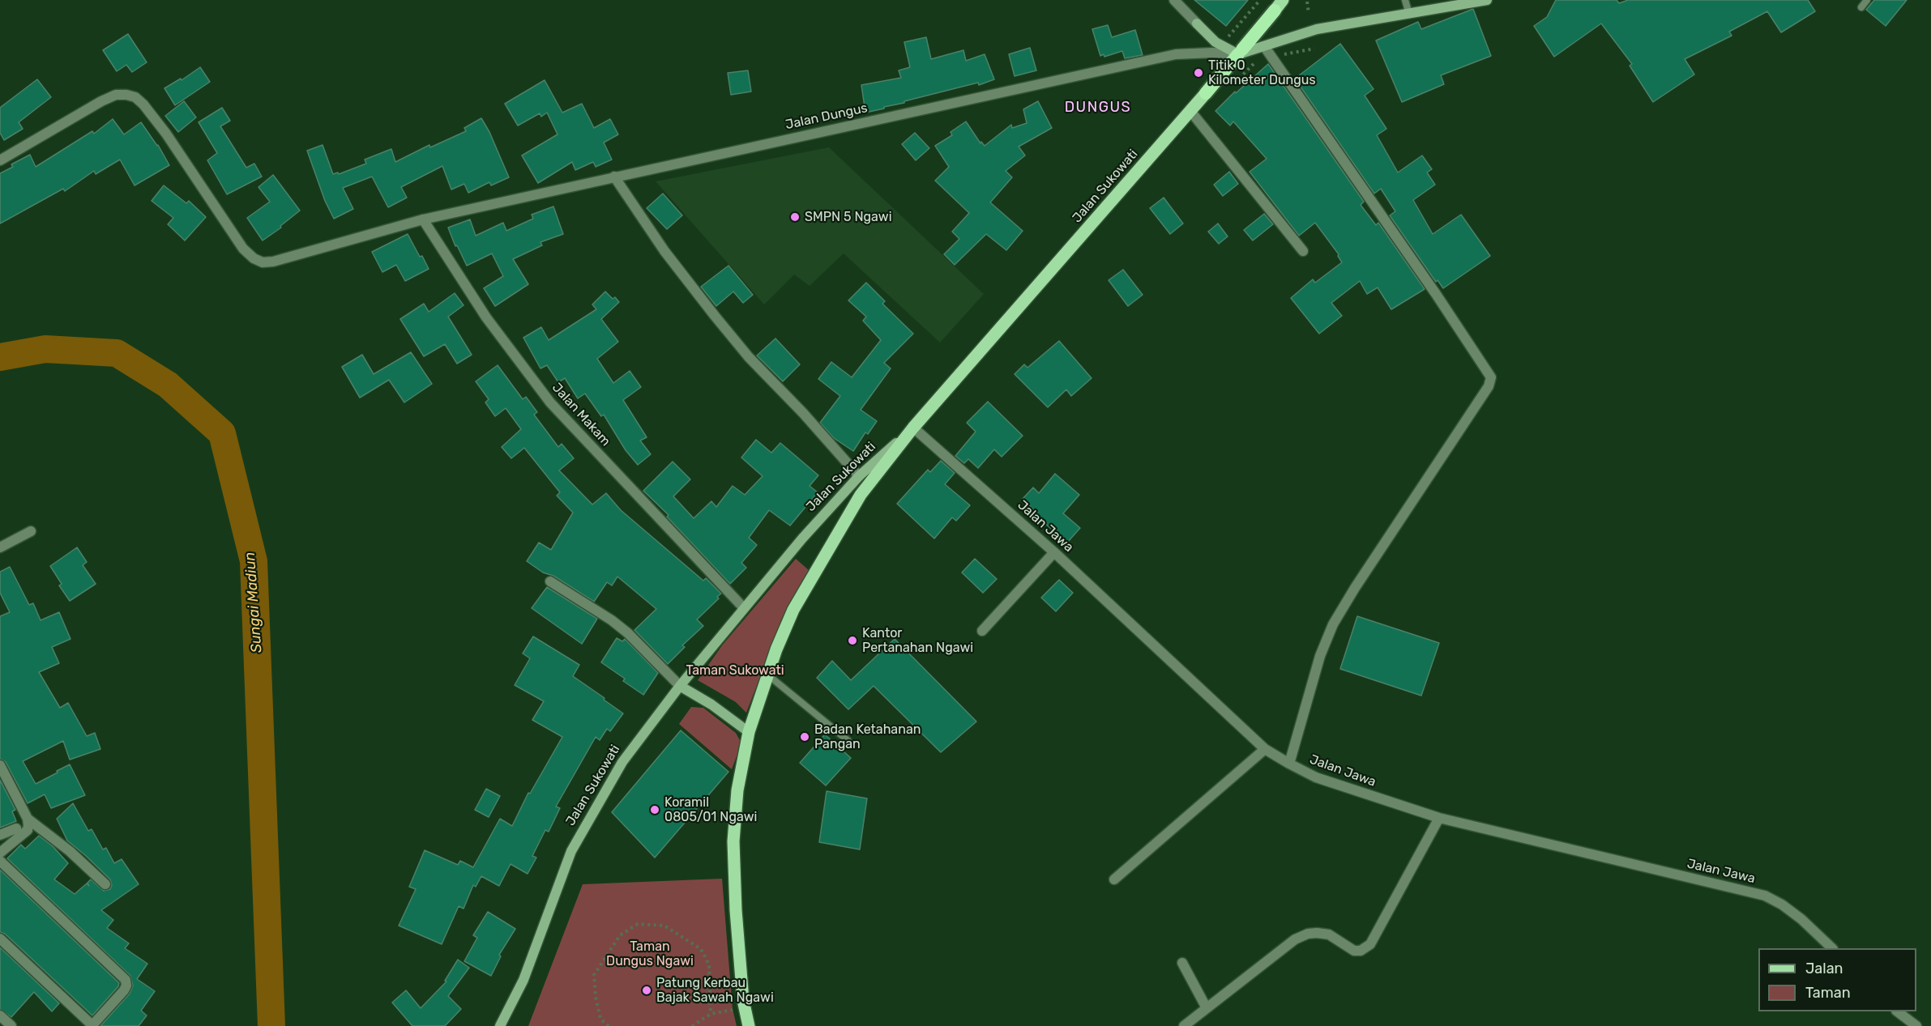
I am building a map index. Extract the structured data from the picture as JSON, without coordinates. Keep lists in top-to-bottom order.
{
  "streets": {
    "highway": ["Jalan Sukowati"],
    "street": ["Jalan Dungus", "Jalan Makam", "Jalan Jawa"]
  },
  "crossings": [
    ["Jalan Dungus", "Jalan Sukowati"],
    ["Jalan Dungus", "Jalan Makam"],
    ["Jalan Sukowati", "Jalan Makam"],
    ["Jalan Sukowati", "Jalan Jawa"]
  ],
  "districts": ["DUNGUS"],
  "water": ["Sungai Madiun"],
  "parks": ["Taman Sukowati", "Taman Dungus Ngawi"],
  "places": [
    "Titik 0 Kilometer Dungus",
    "SMPN 5 Ngawi",
    "Kantor Pertanahan Ngawi",
    "Badan Ketahanan Pangan",
    "Koramil 0805/01 Ngawi",
    "Patung Kerbau Bajak Sawah Ngawi"
  ],
  "legend": ["Jalan", "Taman"]
}
